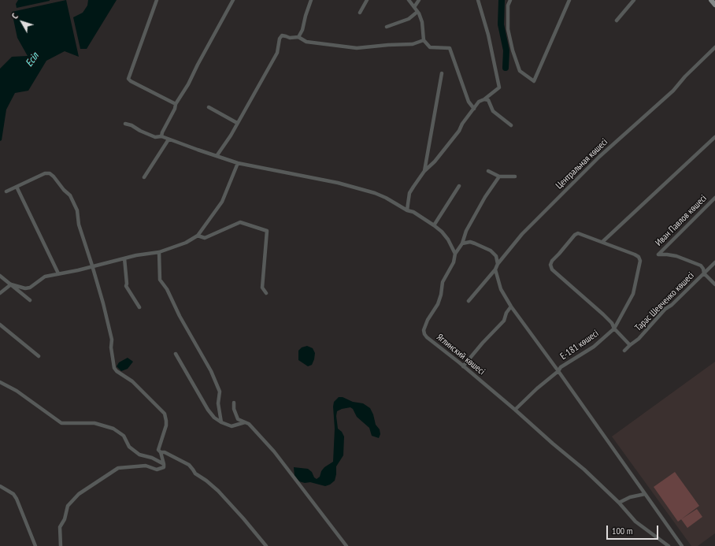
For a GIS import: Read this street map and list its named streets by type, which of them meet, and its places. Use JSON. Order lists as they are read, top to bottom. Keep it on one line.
{"streets":{"street":["Центральная көшесі","Иван Павлов көшесі","Тарас Шевченко көшесі","Е-181 көшесі","Яглинский көшесі"]},"crossings":[["Иван Павлов көшесі","Тарас Шевченко көшесі"],["Е-181 көшесі","Яглинский көшесі"]],"water":["Есіл"],"scale_bar":"100 m","north":"top left"}
